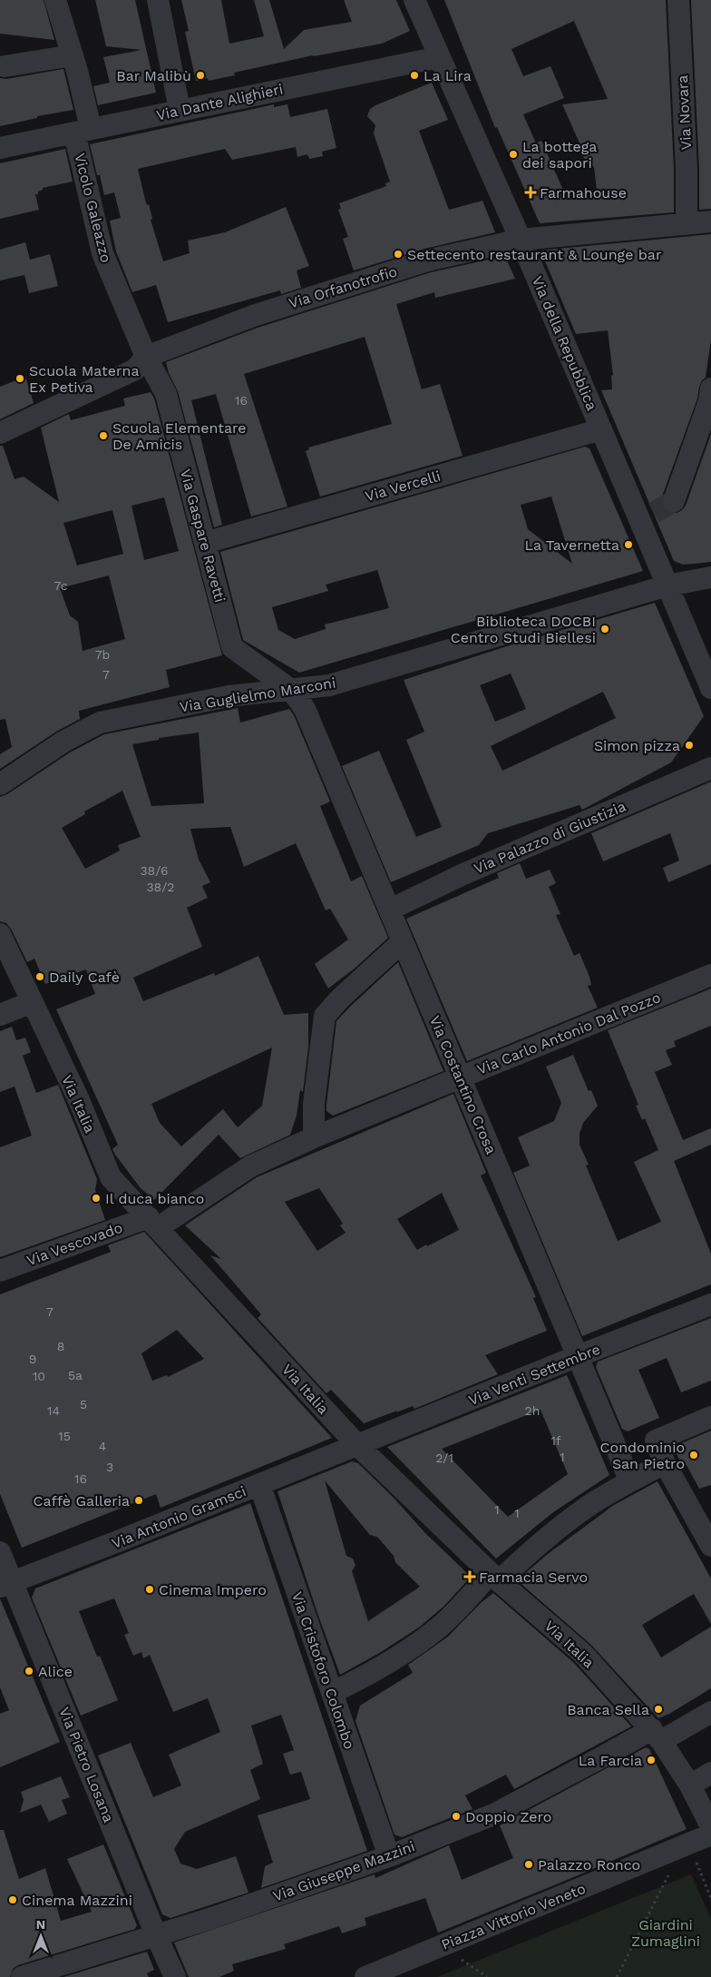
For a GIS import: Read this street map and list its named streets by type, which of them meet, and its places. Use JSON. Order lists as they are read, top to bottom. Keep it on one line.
{"streets":{"street":["Via Dante Alighieri","Via Novara","Vicolo Galeazzo","Via Orfanotrofio","Via della Repubblica","Via Vercelli","Via Gaspare Ravetti","Via Guglielmo Marconi","Via Palazzo di Giustizia","Via Carlo Antonio Dal Pozzo","Via Costantino Crosa","Via Italia","Via Vescovado","Via Venti Settembre","Via Antonio Gramsci","Via Cristoforo Colombo","Via Pietro Losana","Via Giuseppe Mazzini","Piazza Vittorio Veneto"]},"crossings":[["Via Dante Alighieri","Vicolo Galeazzo"],["Via Dante Alighieri","Via della Repubblica"],["Via Novara","Via Orfanotrofio"],["Vicolo Galeazzo","Via Orfanotrofio"],["Vicolo Galeazzo","Via Gaspare Ravetti"],["Via Orfanotrofio","Via della Repubblica"],["Via Orfanotrofio","Via Gaspare Ravetti"],["Via della Repubblica","Via Vercelli"],["Via della Repubblica","Via Guglielmo Marconi"],["Via Vercelli","Via Gaspare Ravetti"],["Via Gaspare Ravetti","Via Guglielmo Marconi"],["Via Gaspare Ravetti","Via Costantino Crosa"],["Via Guglielmo Marconi","Via Costantino Crosa"],["Via Palazzo di Giustizia","Via Costantino Crosa"],["Via Carlo Antonio Dal Pozzo","Via Costantino Crosa"],["Via Carlo Antonio Dal Pozzo","Via Vescovado"],["Via Costantino Crosa","Via Venti Settembre"],["Via Italia","Via Vescovado"],["Via Italia","Via Venti Settembre"],["Via Italia","Via Antonio Gramsci"],["Via Italia","Via Giuseppe Mazzini"],["Via Venti Settembre","Via Antonio Gramsci"],["Via Antonio Gramsci","Via Cristoforo Colombo"],["Via Antonio Gramsci","Via Pietro Losana"],["Via Cristoforo Colombo","Via Giuseppe Mazzini"],["Via Pietro Losana","Via Giuseppe Mazzini"]],"parks":["Giardini Zumaglini"],"places":{"other":["Bar Malibù","La Lira","La bottega dei sapori","Settecento restaurant & Lounge bar","Scuola Materna Ex Petiva","Scuola Elementare De Amicis","La Tavernetta","Biblioteca DOCBI Centro Studi Biellesi","Simon pizza","Daily Cafè","Il duca bianco","Condominio San Pietro","Caffè Galleria","Cinema Impero","Alice","Banca Sella","La Farcia","Doppio Zero","Palazzo Ronco","Cinema Mazzini"],"health":["Farmahouse","Farmacia Servo"]},"house_numbers":["16","7c","7b","7","38/6","38/2","7","8","9","5a","10","5","14","2h","15","1f","4","1","2/1","3","16","1","1"],"north":"top"}
